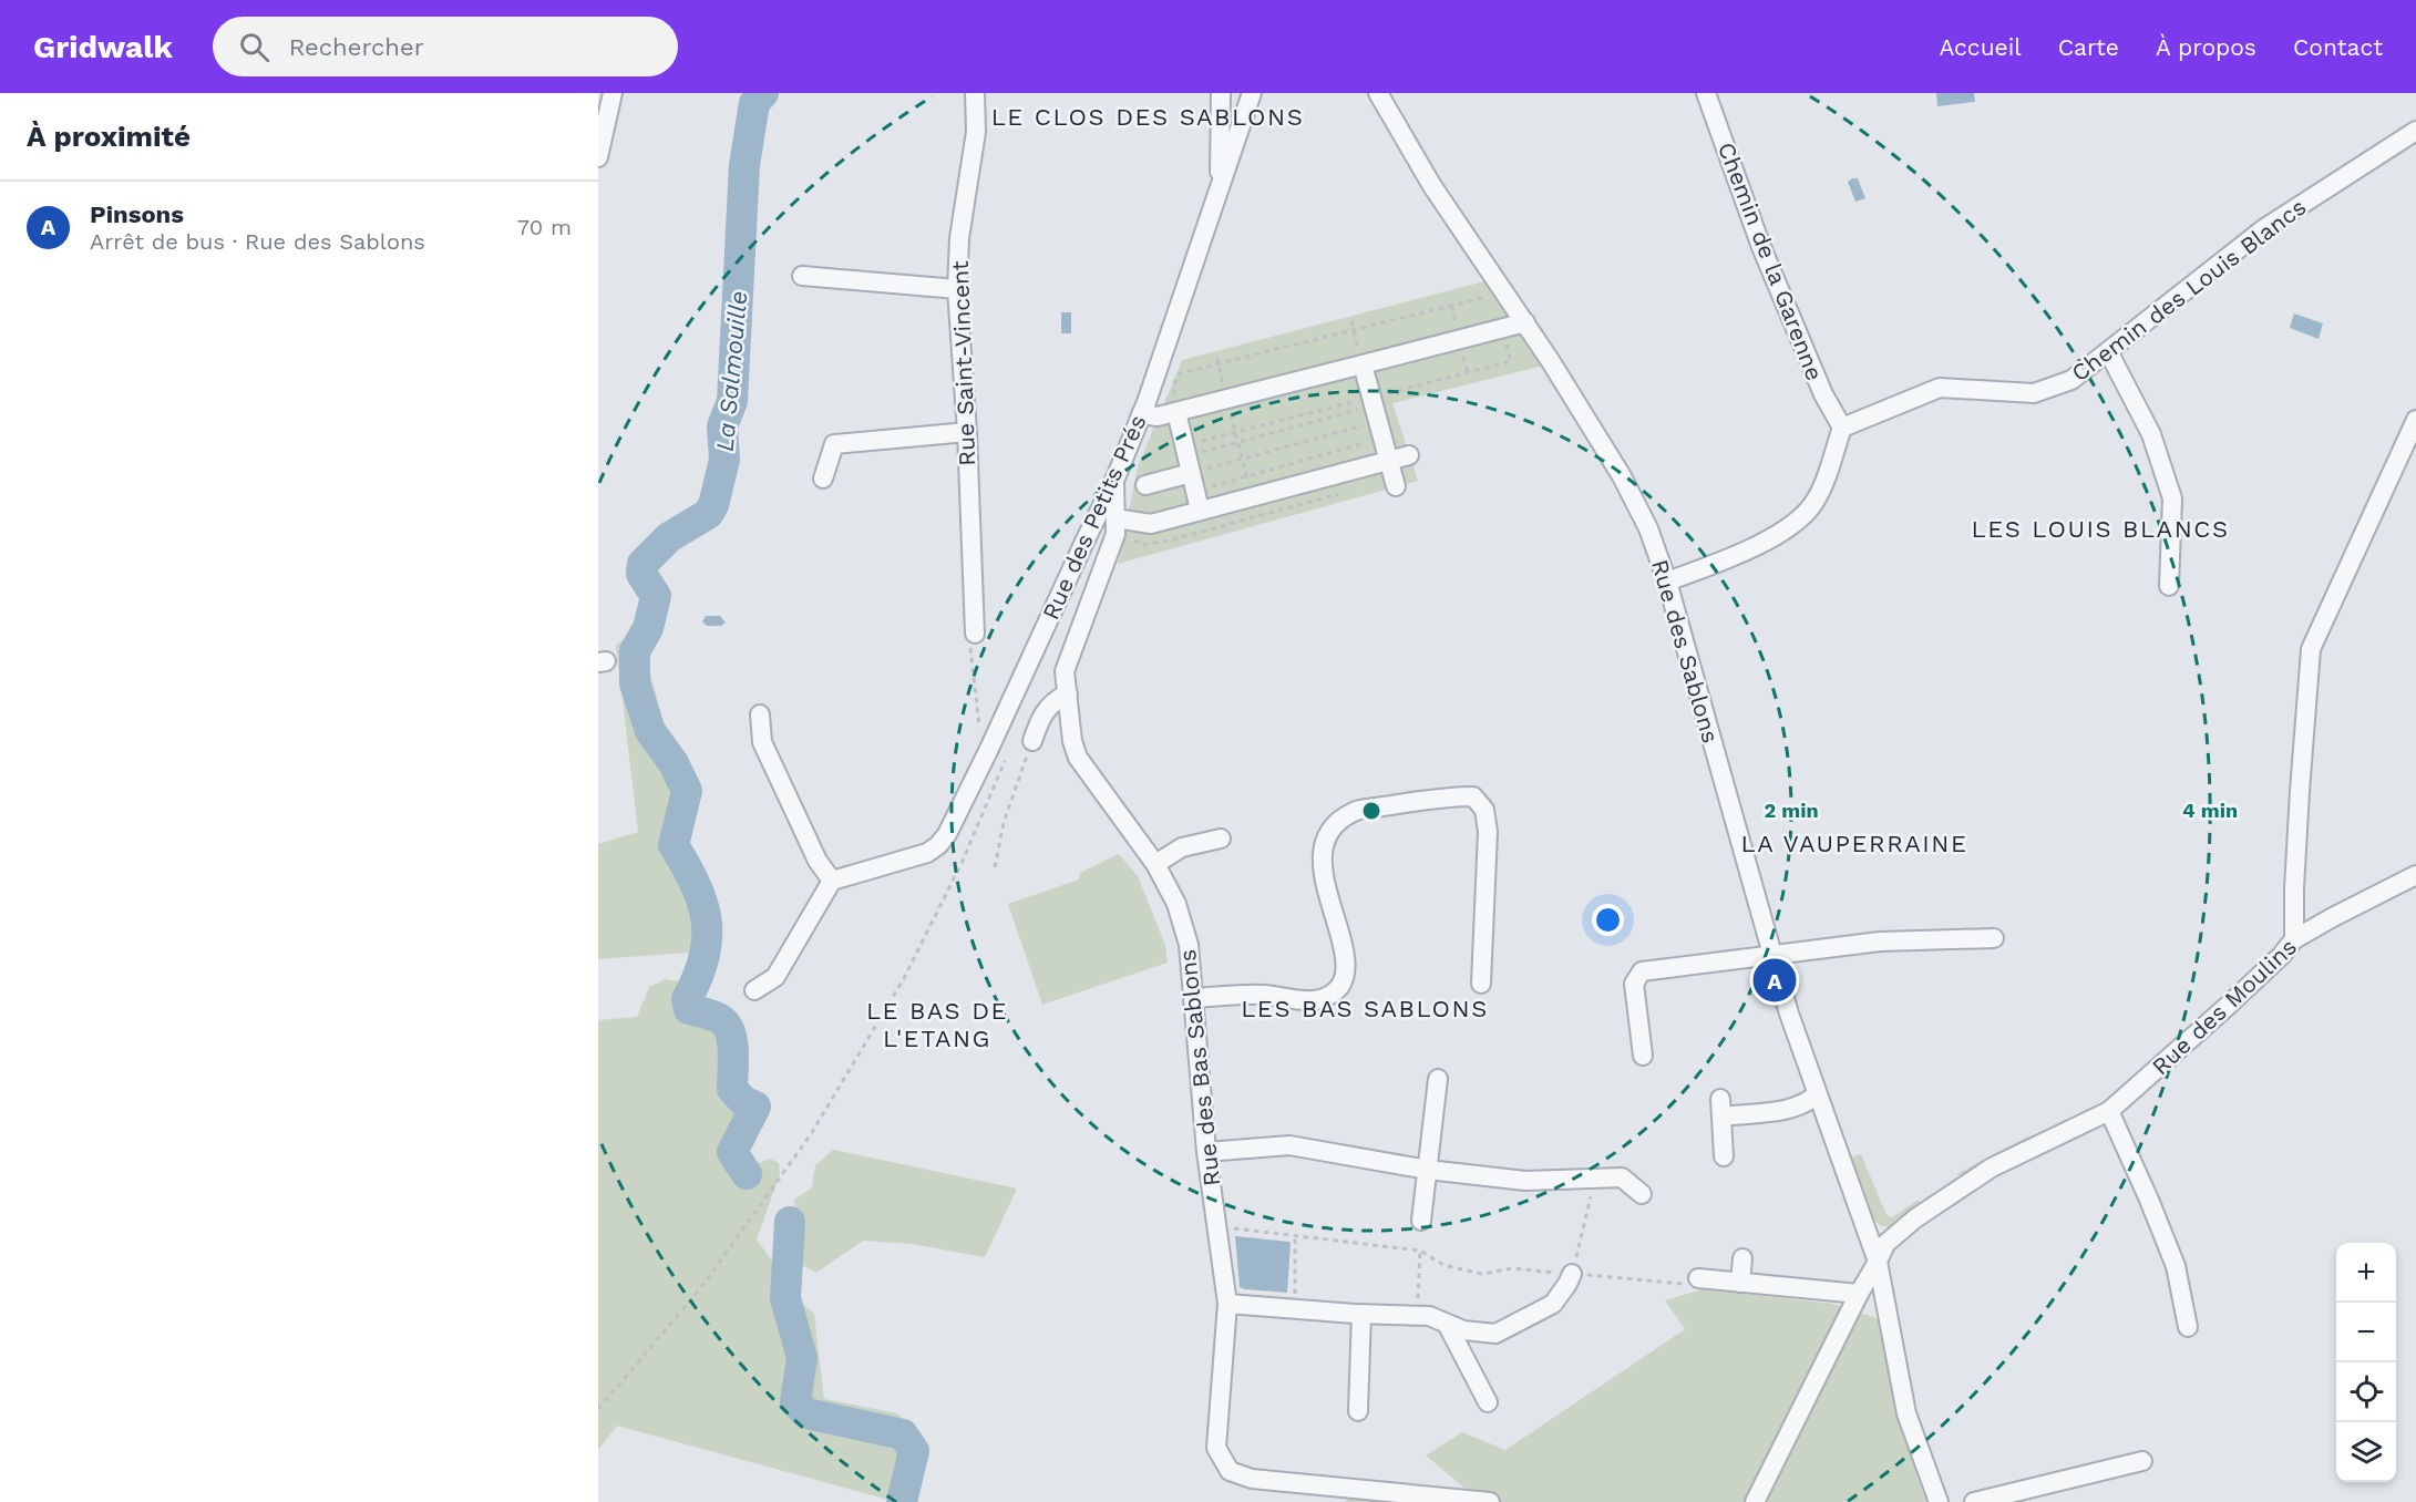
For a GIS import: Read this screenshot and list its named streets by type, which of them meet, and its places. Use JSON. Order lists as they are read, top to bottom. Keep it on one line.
{"streets":{"street":["Chemin de la Garenne","Chemin des Louis Blancs","Rue Saint-Vincent","Rue des Petits Prés","Rue des Sablons","Rue des Moulins","Rue des Bas Sablons"]},"crossings":[["Chemin de la Garenne","Chemin des Louis Blancs"],["Rue des Petits Prés","Rue des Bas Sablons"],["Rue des Sablons","Rue des Moulins"]],"districts":["LE CLOS DES SABLONS","LES LOUIS BLANCS","LA VAUPERRAINE","LES BAS SABLONS","LE BAS DE L'ETANG"],"water":["La Salmouille"],"page":{"header":"Gridwalk","search":"Rechercher","nav":["Accueil","Carte","À propos","Contact"],"heading":"À proximité","list":[{"mark":"A","name":"Pinsons","note":"Arrêt de bus · Rue des Sablons","value":"70 m"}],"pins":"A","map_buttons":["+","−"]},"rings":["2 min","4 min"]}
